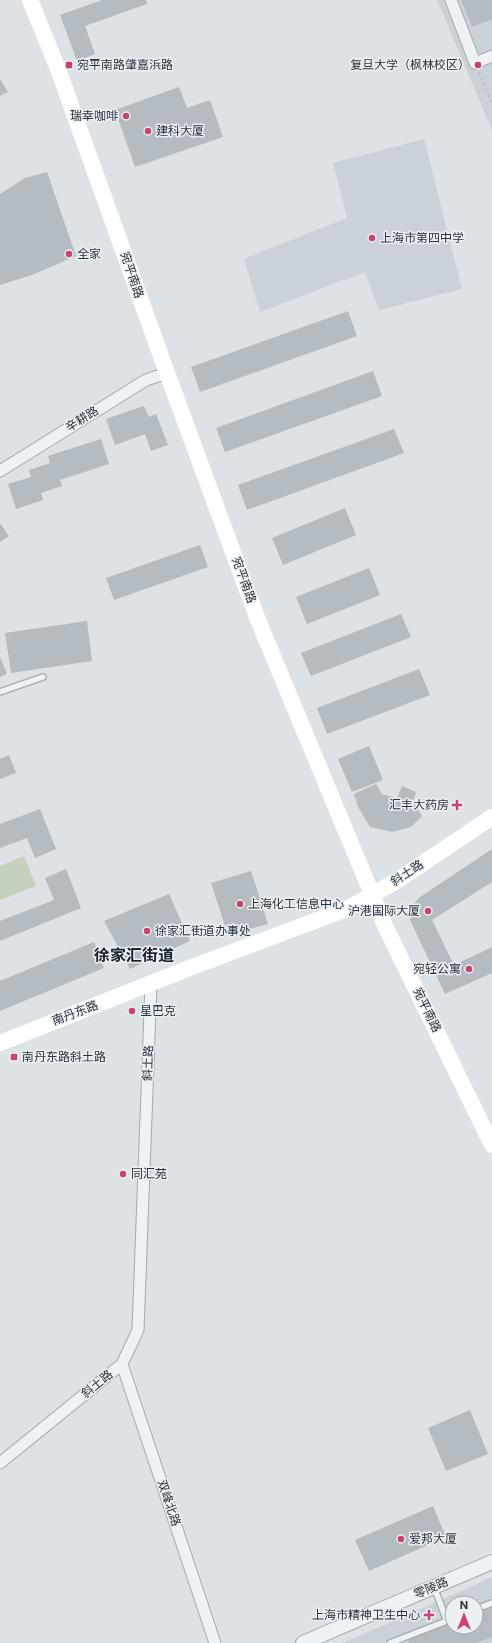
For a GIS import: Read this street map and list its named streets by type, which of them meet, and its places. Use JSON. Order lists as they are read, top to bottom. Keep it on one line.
{"streets":{"main road":["宛平南路","斜土路","南丹东路"],"street":["辛耕路","双峰北路","零陵路"]},"crossings":[["宛平南路","辛耕路"],["宛平南路","斜土路"],["斜土路","南丹东路"],["斜土路","双峰北路"]],"districts":["徐家汇街道"],"places":{"transit":["宛平南路肇嘉浜路","南丹东路斜土路"],"other":["复旦大学（枫林校区）","瑞幸咖啡","建科大厦","上海市第四中学","全家","上海化工信息中心","沪港国际大厦","徐家汇街道办事处","宛轻公寓","星巴克","同汇苑","爱邦大厦"],"health":["汇丰大药房","上海市精神卫生中心"]},"north":"top"}
